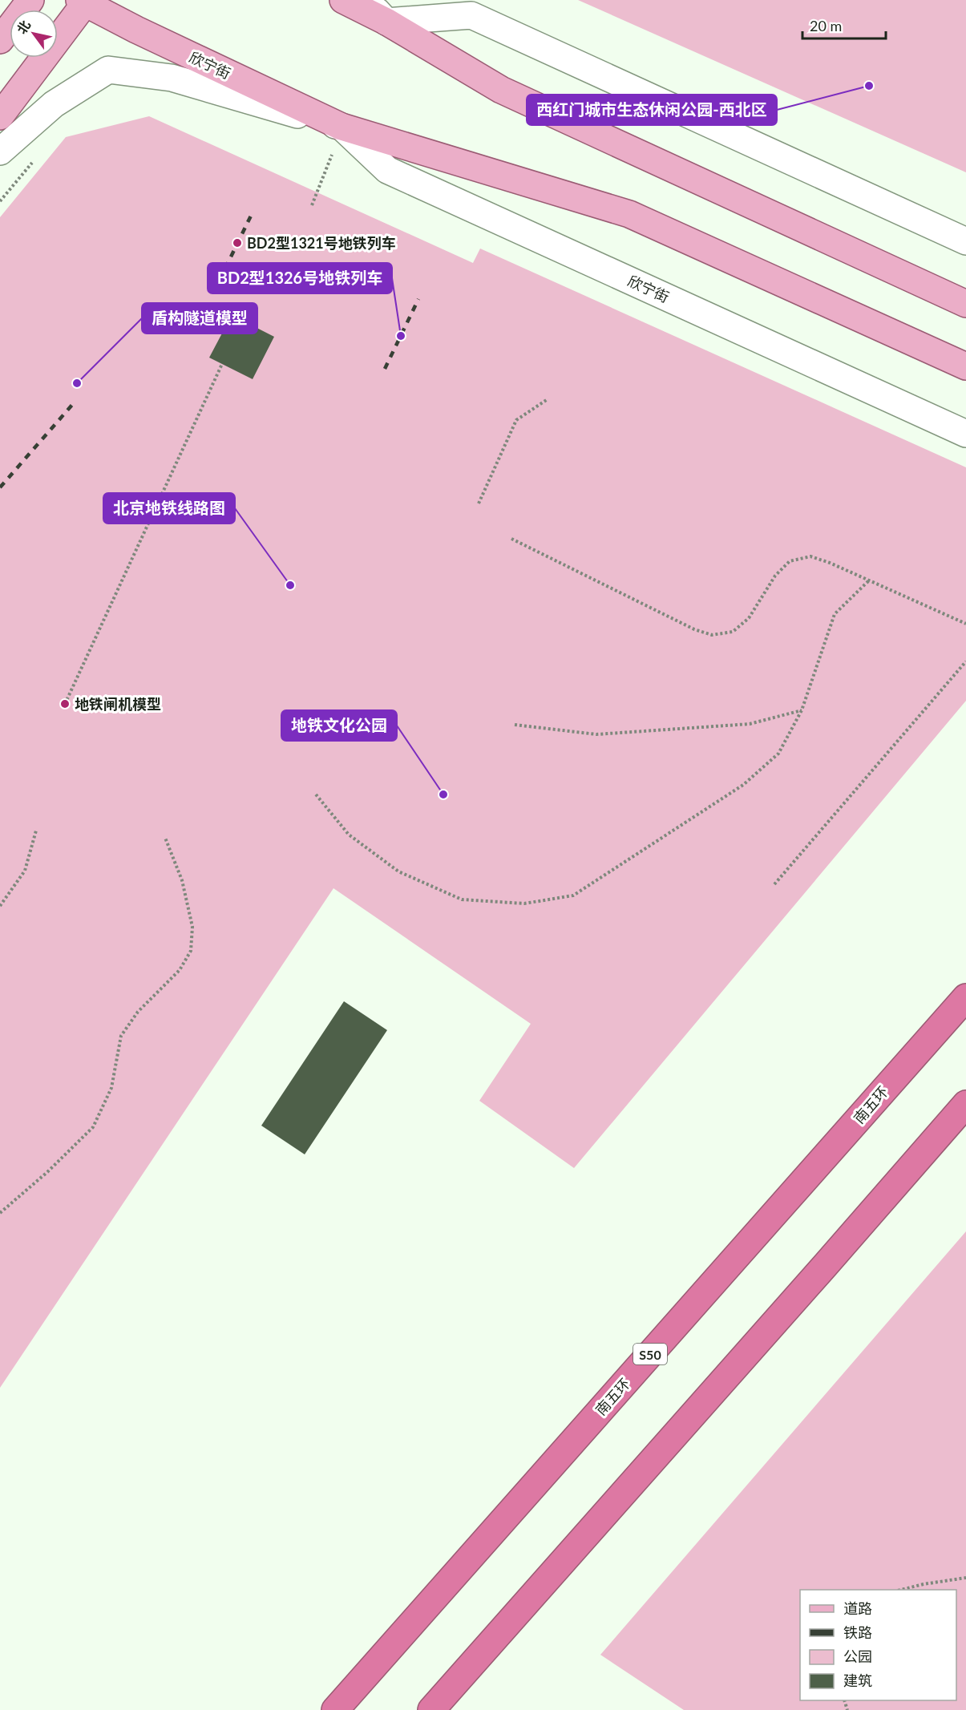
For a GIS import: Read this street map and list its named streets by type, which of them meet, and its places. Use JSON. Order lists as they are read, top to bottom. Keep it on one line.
{"streets":{"highway":["南五环","S50"],"main road":["欣宁街"]},"places":["西红门城市生态休闲公园-西北区","BD2型1321号地铁列车","BD2型1326号地铁列车","盾构隧道模型","北京地铁线路图","地铁闸机模型","地铁文化公园"],"legend":["道路","铁路","公园","建筑"],"scale_bar":"20 m","north":"top left"}
